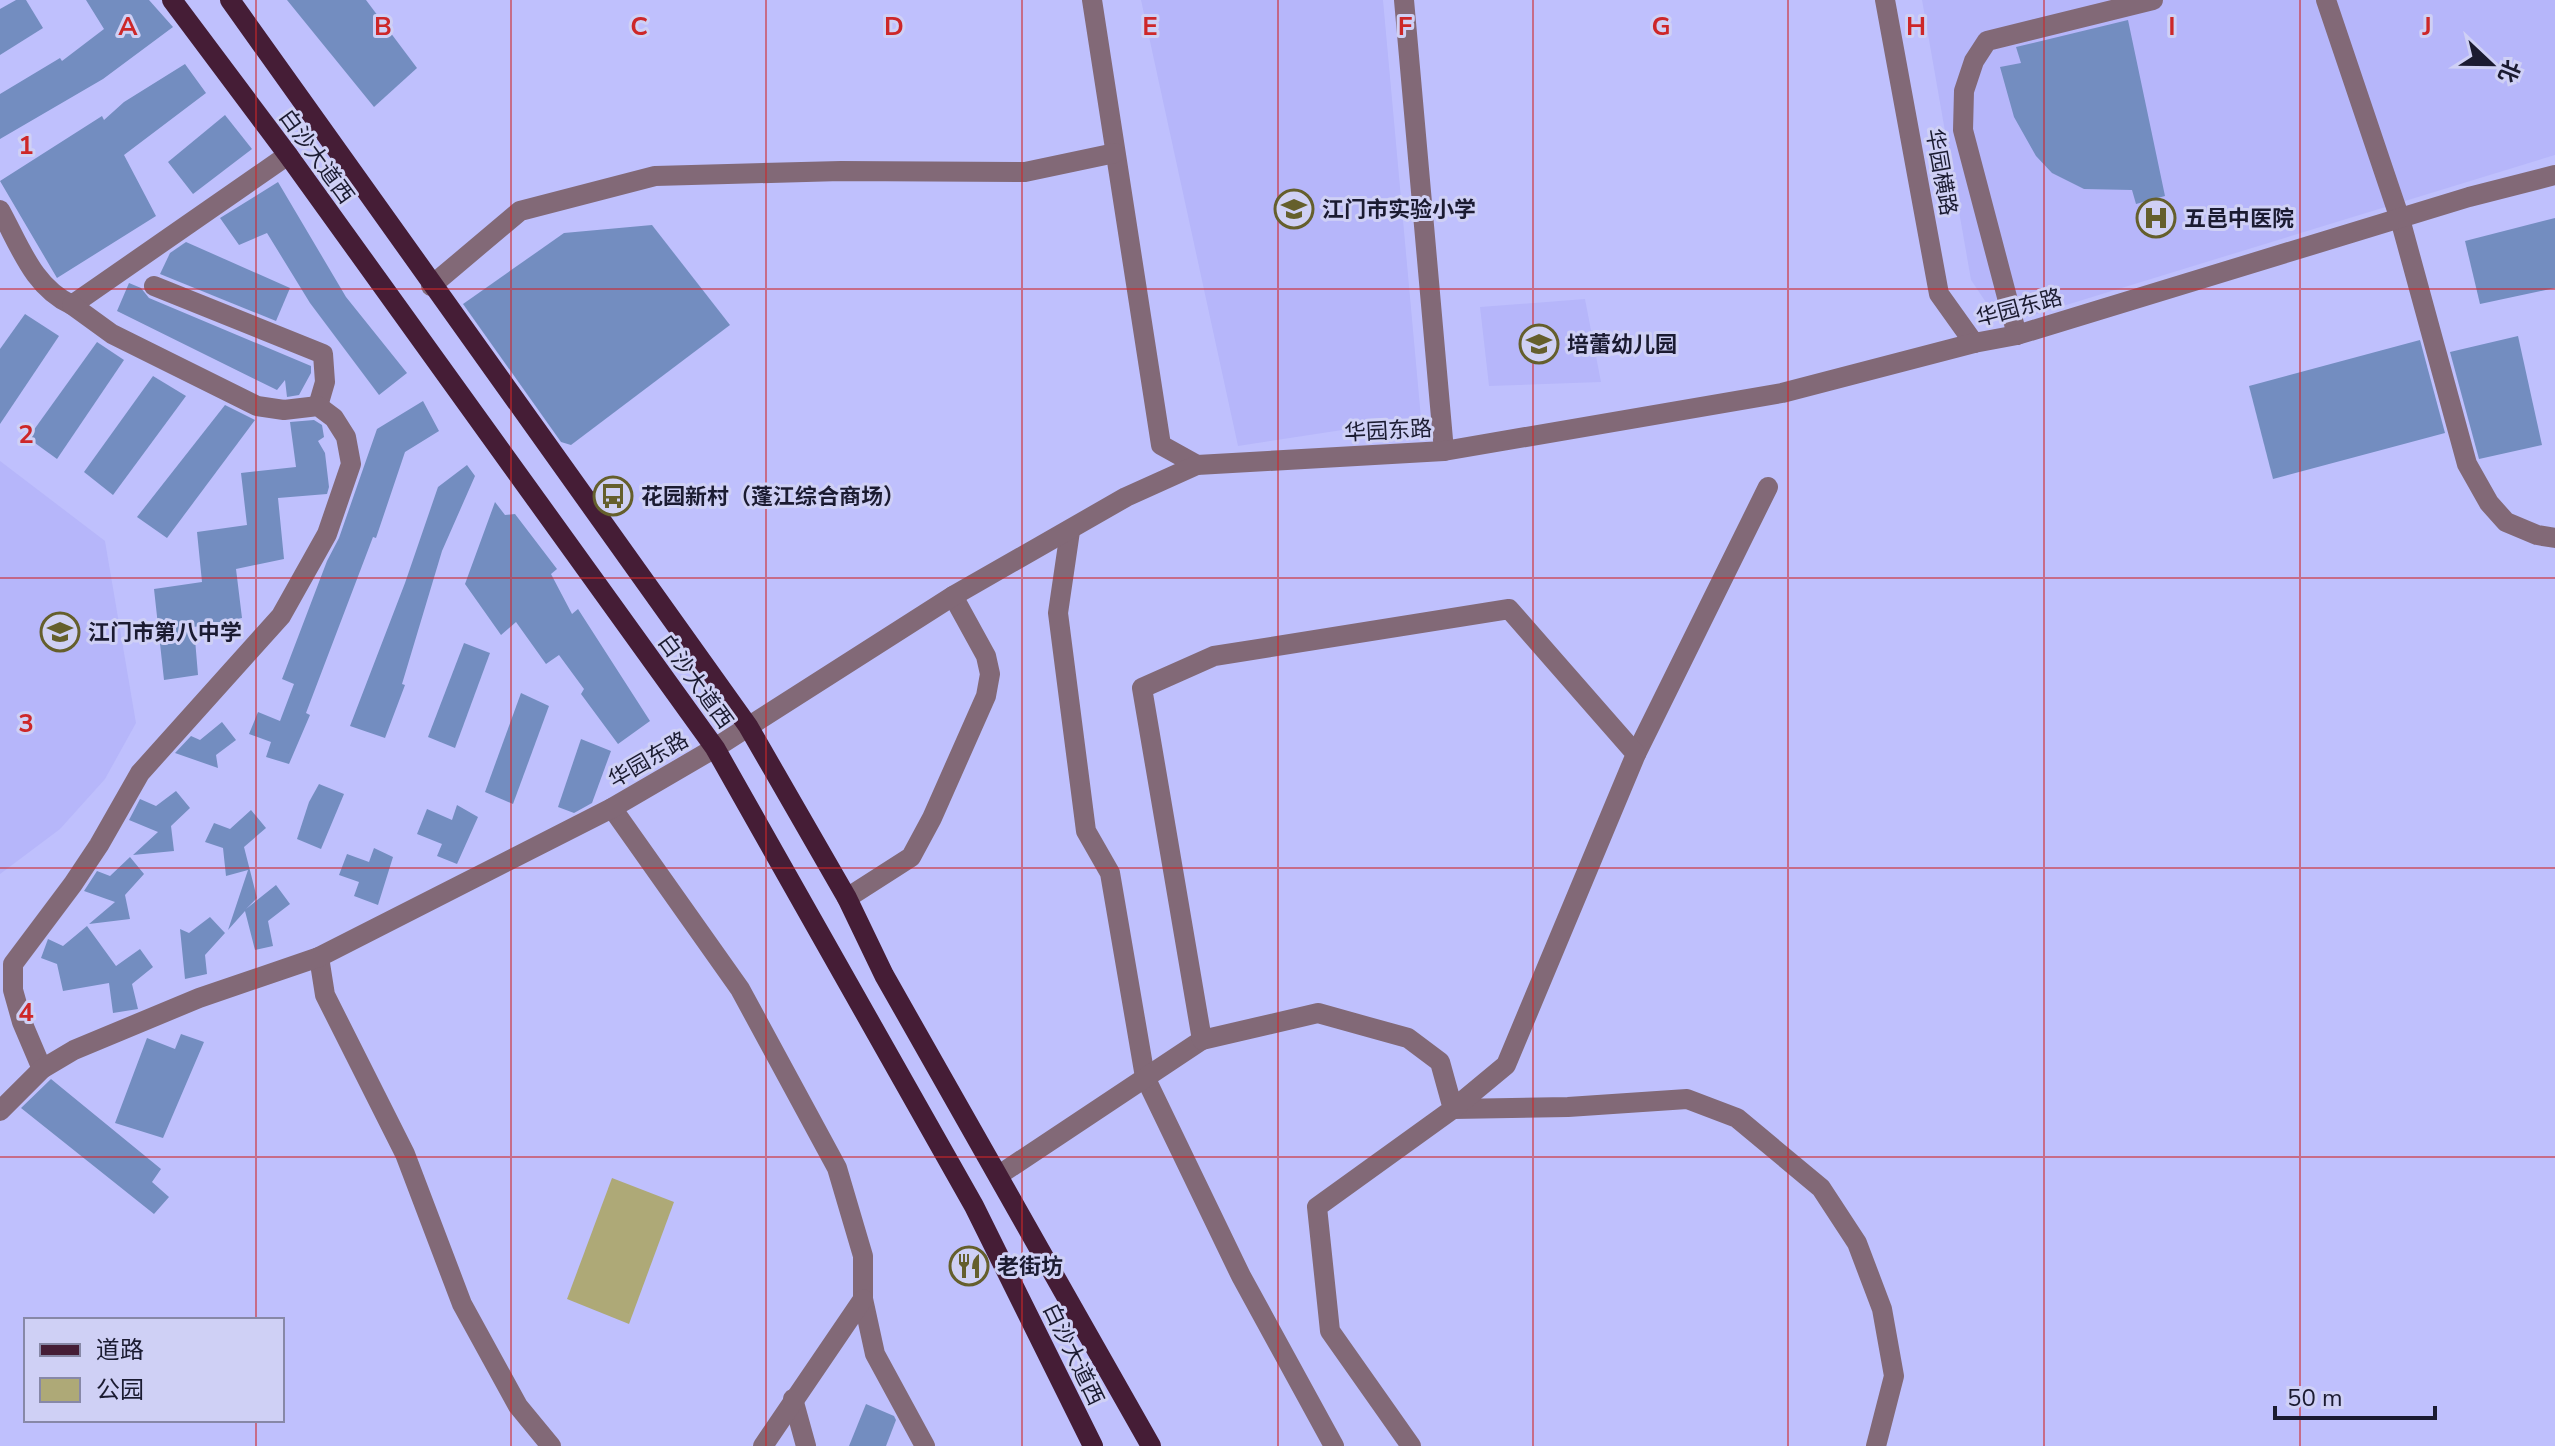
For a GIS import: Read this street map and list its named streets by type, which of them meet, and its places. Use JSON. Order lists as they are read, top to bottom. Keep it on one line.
{"streets":{"main road":["白沙大道西"],"street":["华园横路","华园东路"]},"crossings":[["白沙大道西","华园东路"],["华园横路","华园东路"]],"places":{"school or university":["江门市实验小学","培蕾幼儿园","江门市第八中学"],"hospital":["五邑中医院"],"bus stop":["花园新村（蓬江综合商场）"],"restaurant":["老街坊"]},"legend":["道路","公园"],"scale_bar":"50 m","north":"right","grid":{"columns":["A","B","C","D","E","F","G","H","I","J"],"rows":["1","2","3","4"]}}
